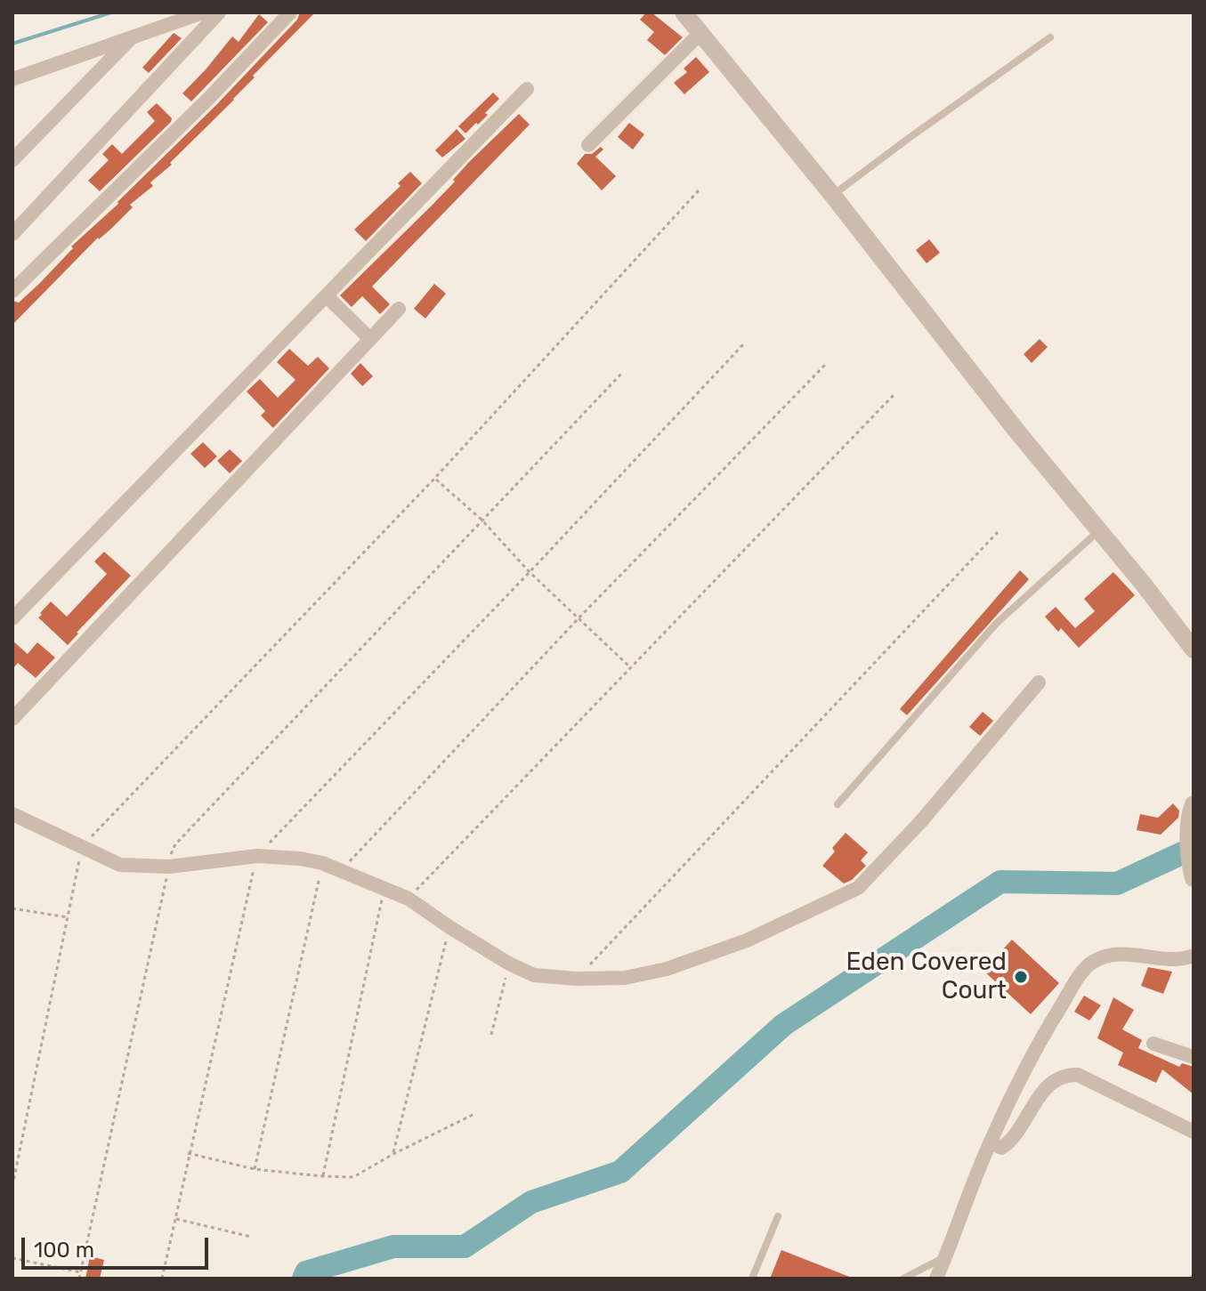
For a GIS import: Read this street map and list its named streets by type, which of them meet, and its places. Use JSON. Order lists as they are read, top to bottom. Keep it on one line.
{"places":["Eden Covered Court"],"scale_bar":"100 m"}
